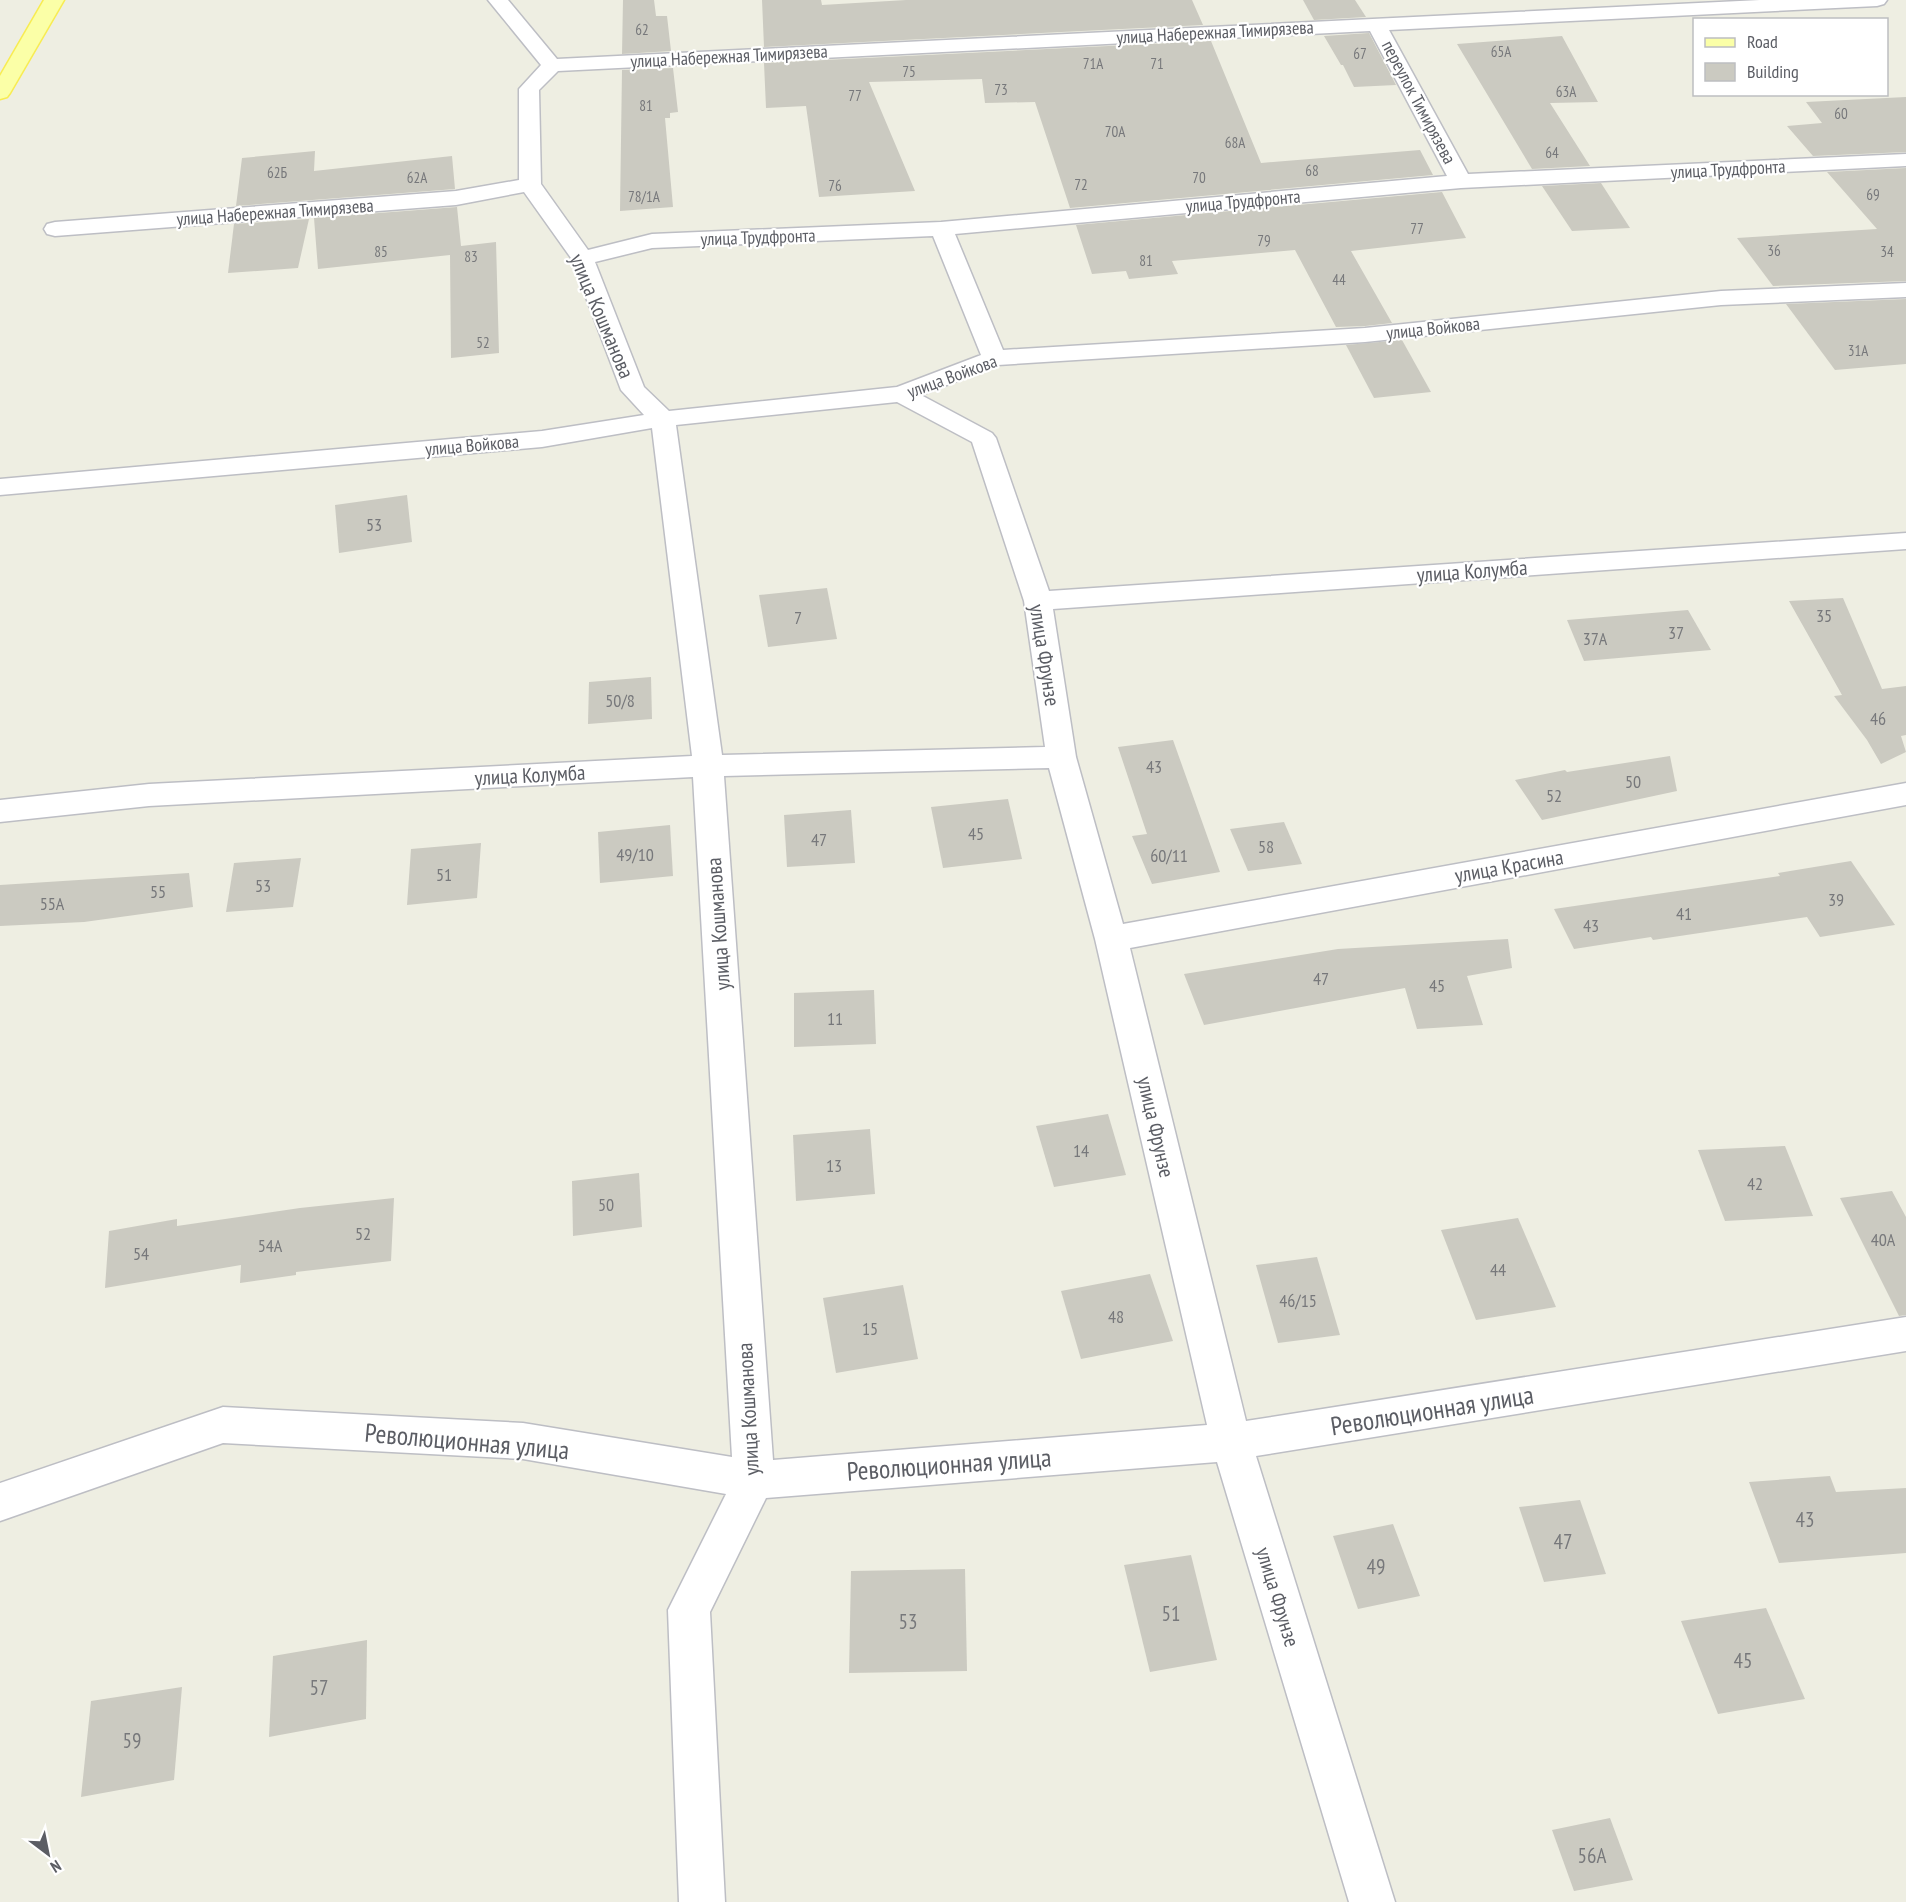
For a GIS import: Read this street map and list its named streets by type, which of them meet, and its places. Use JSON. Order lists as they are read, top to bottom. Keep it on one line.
{"streets":{"street":["улица Набережная Тимирязева","переулок Тимирязева","улица Трудфронта","улица Кошманова","улица Войкова","улица Колумба","улица Фрунзе","улица Красина","Революционная улица"]},"crossings":[["улица Набережная Тимирязева","переулок Тимирязева"],["улица Набережная Тимирязева","улица Кошманова"],["переулок Тимирязева","улица Трудфронта"],["улица Трудфронта","улица Кошманова"],["улица Кошманова","улица Войкова"],["улица Кошманова","улица Колумба"],["улица Кошманова","Революционная улица"],["улица Войкова","улица Фрунзе"],["улица Колумба","улица Фрунзе"],["улица Фрунзе","улица Красина"],["улица Фрунзе","Революционная улица"]],"house_numbers":["62","65А","67","71А","71","75","73","63А","77","81","60","70А","68А","64","68","62Б","62А","70","72","76","69","78/1А","77","79","36","85","34","83","81","44","52","31А","53","35","7","37","37А","50/8","46","43","50","52","45","47","58","49/10","60/11","51","53","55","39","55А","41","43","47","45","11","14","13","42","50","52","40А","54А","54","44","46/15","48","15","43","47","49","51","53","45","57","59","56А"],"legend":["Road","Building"],"north":"bottom right"}
